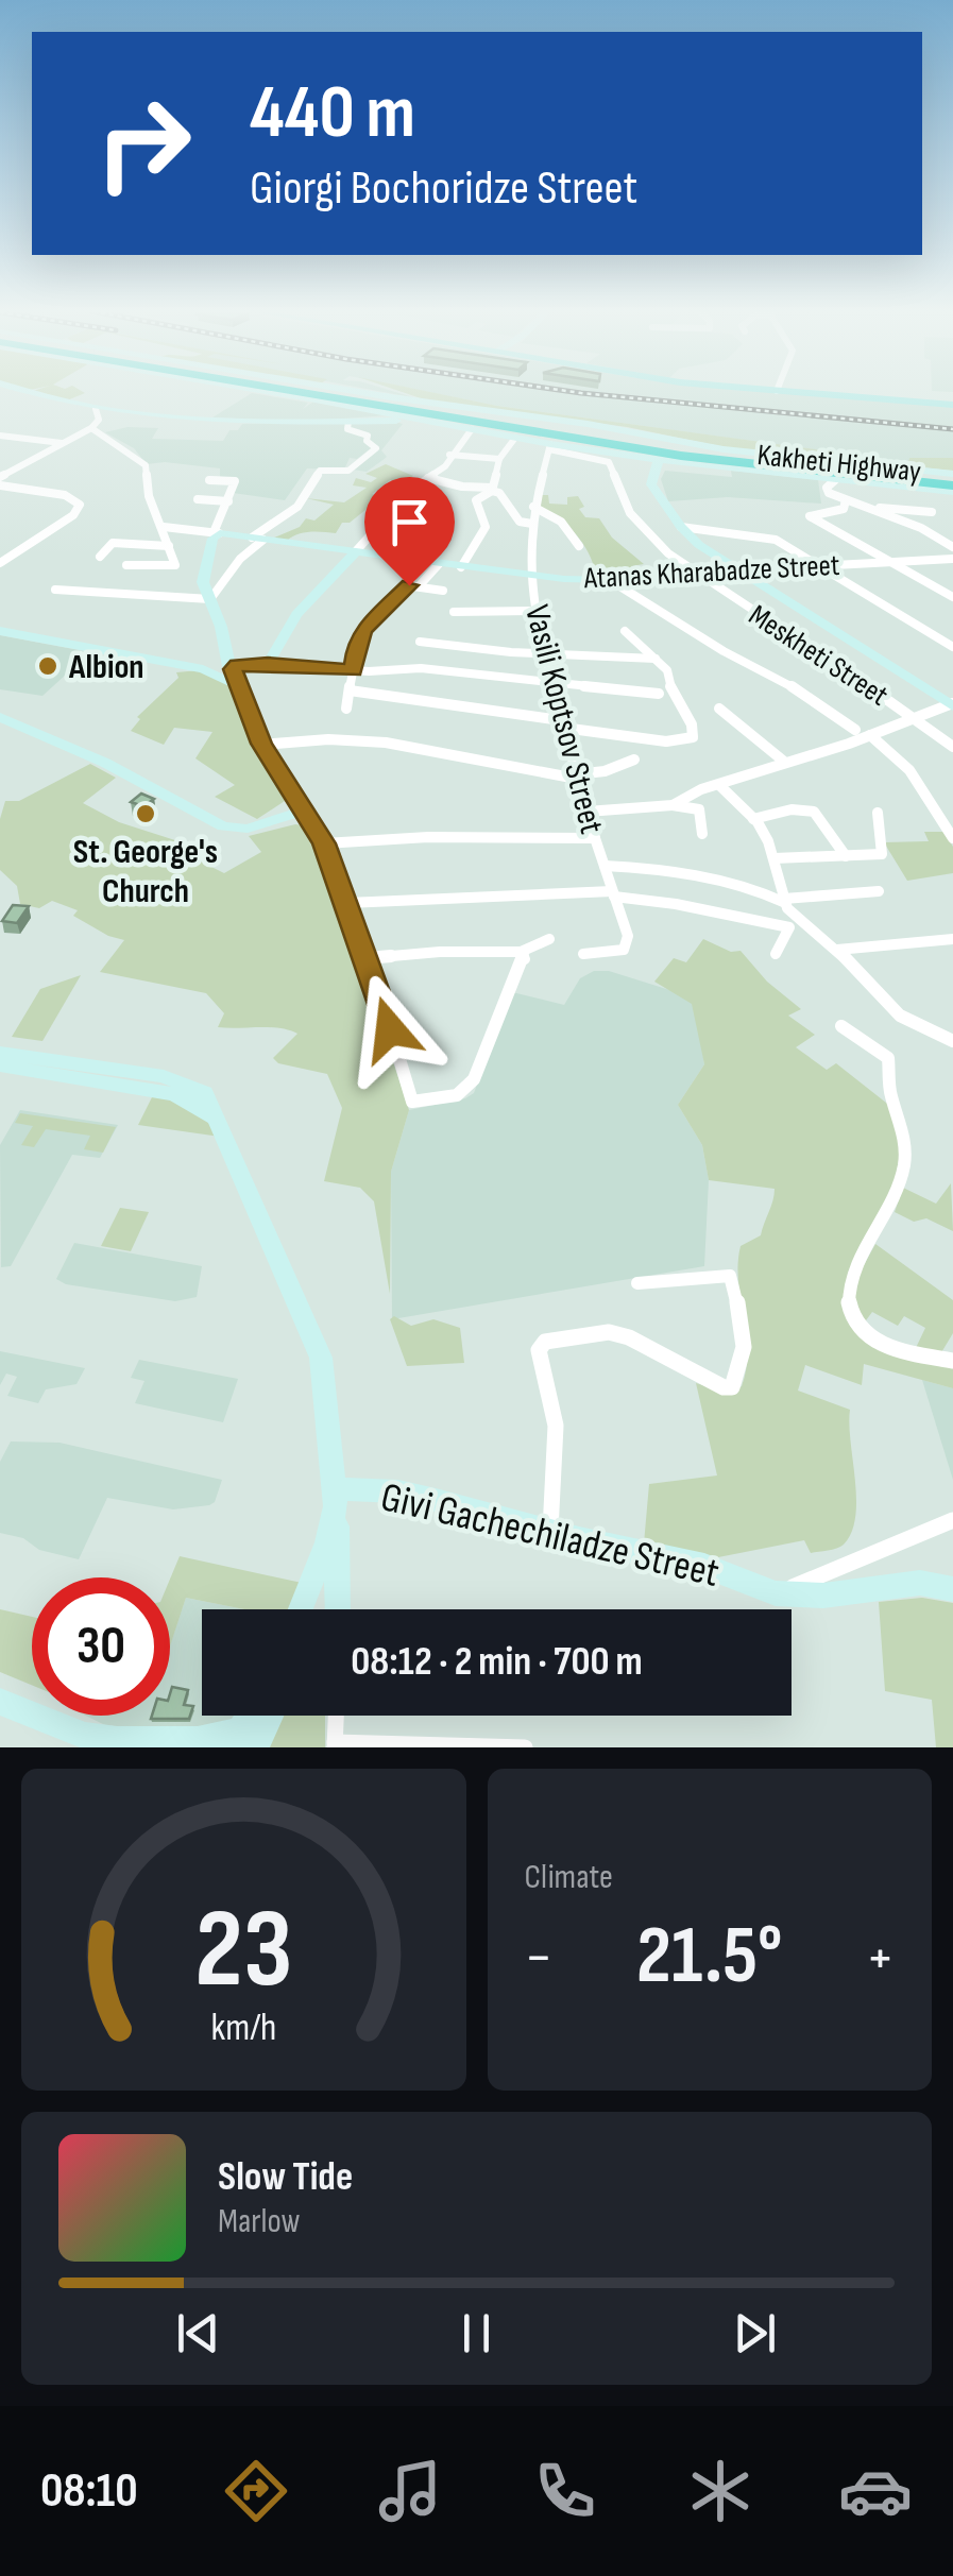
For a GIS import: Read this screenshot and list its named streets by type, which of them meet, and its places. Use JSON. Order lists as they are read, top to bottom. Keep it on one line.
{"streets":{"highway":["Kakheti Highway"],"street":["Atanas Kharabadze Street","Meskheti Street","Vasili Koptsov Street","Givi Gachechiladze Street"]},"crossings":[["Kakheti Highway","Meskheti Street"],["Kakheti Highway","Vasili Koptsov Street"],["Atanas Kharabadze Street","Meskheti Street"],["Atanas Kharabadze Street","Vasili Koptsov Street"],["Meskheti Street","Vasili Koptsov Street"]],"places":["Albion","St. George's Church"],"page":{"turn":["440 m","Giorgi Bochoridze Street"],"limit":"30","trip":"08:12 · 2 min · 700 m","tile":"Climate","heat":["−","21.5°","+"],"song":["Slow Tide","Marlow"],"tabs":"08:10","gauge":["23","km/h"]}}
